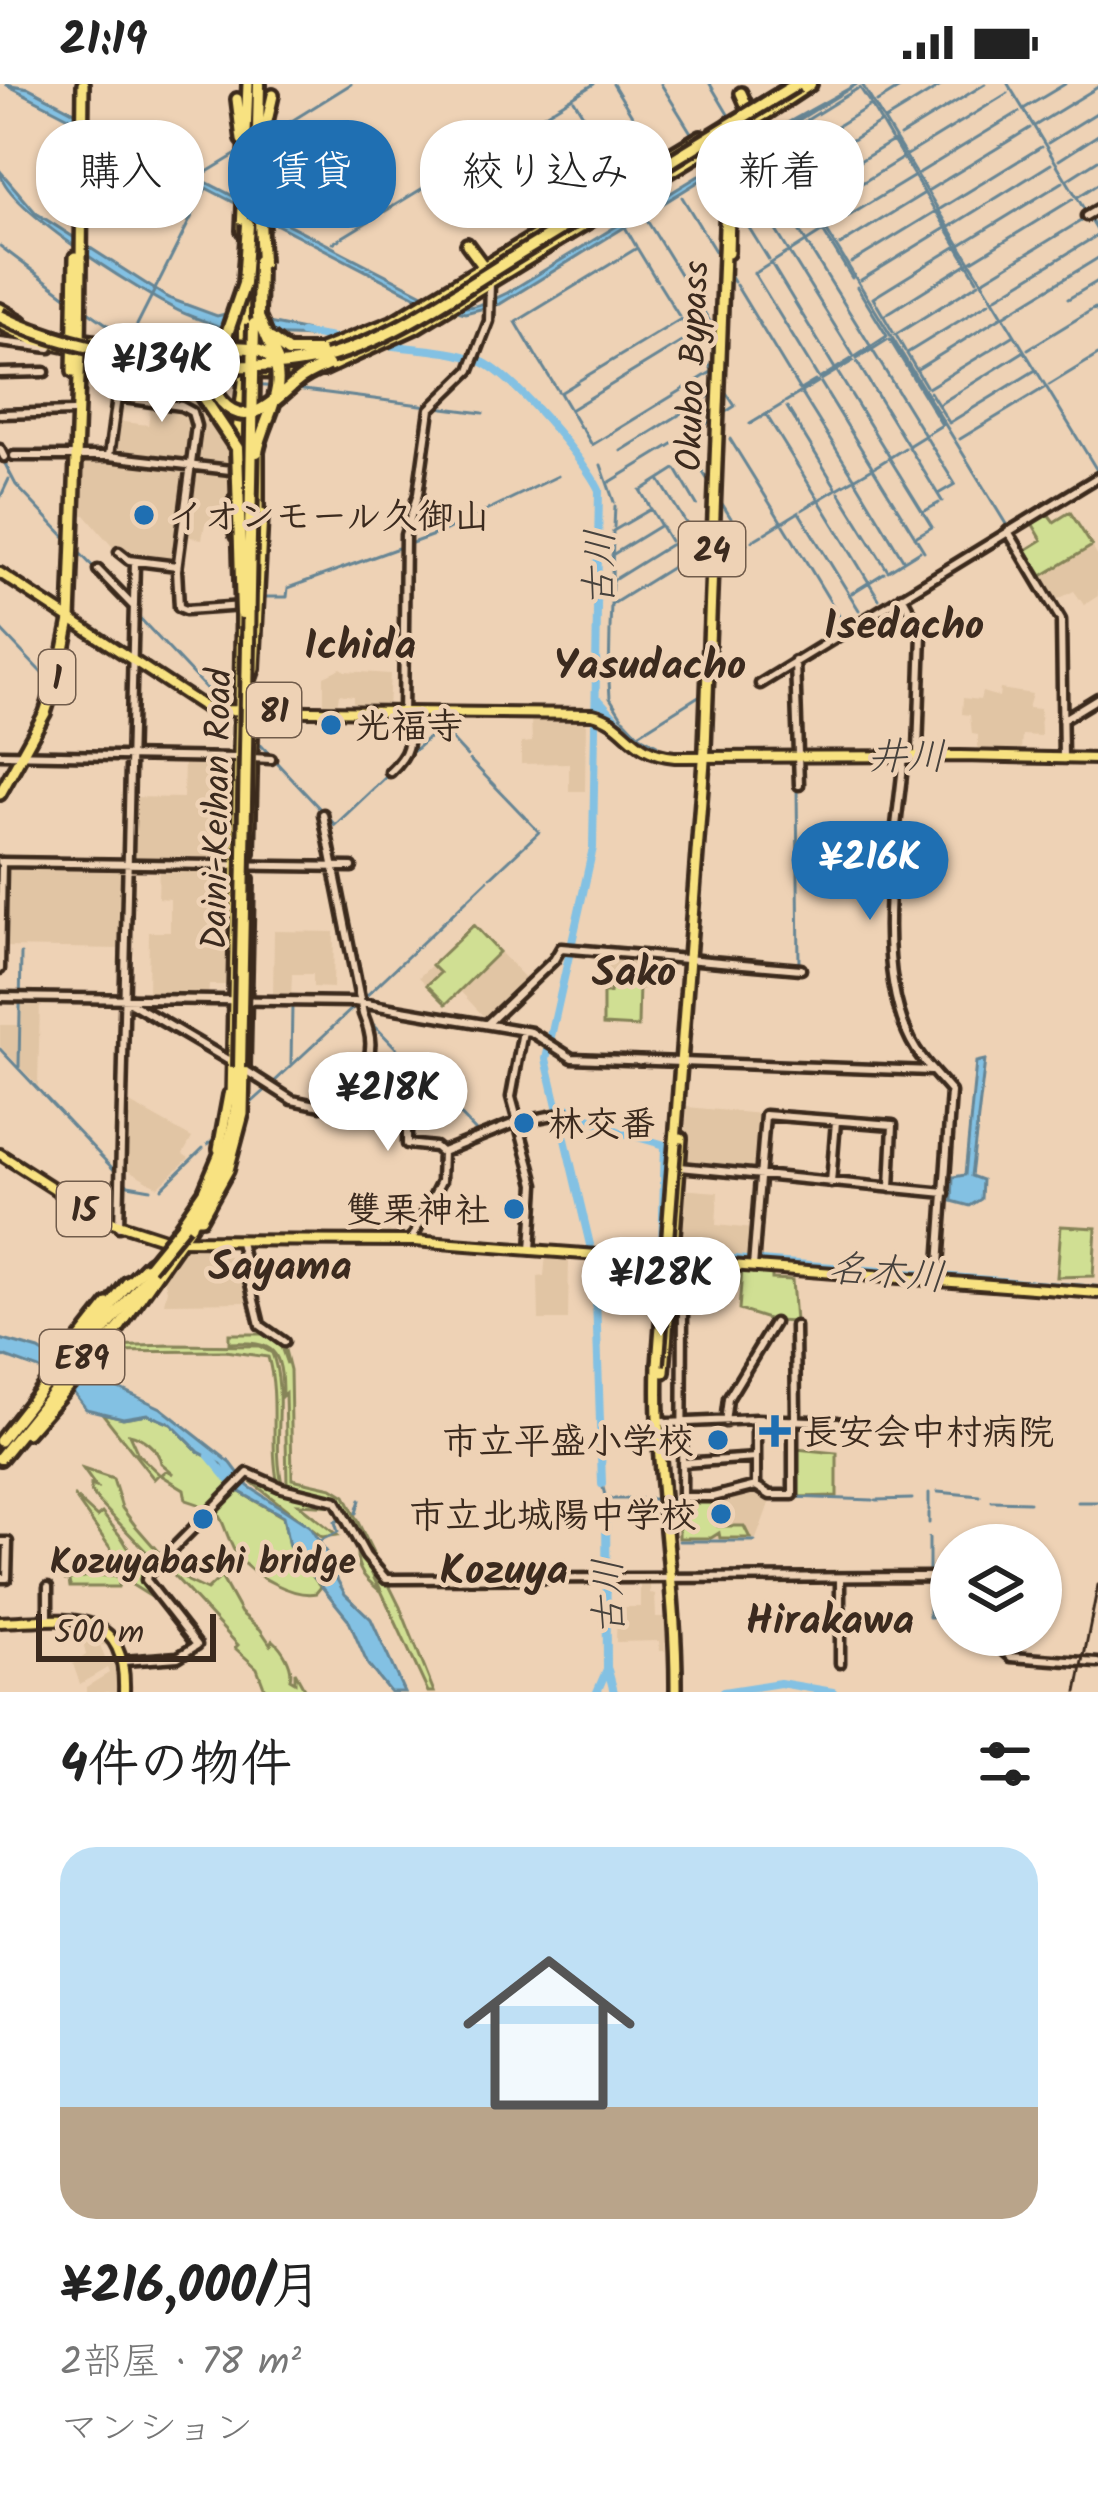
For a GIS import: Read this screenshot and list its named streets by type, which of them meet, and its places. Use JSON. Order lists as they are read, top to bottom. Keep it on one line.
{"streets":{"highway":["Okubo Bypass","24","1","Daini-Keihan Road","E89"],"main road":["81","15"]},"crossings":[["Okubo Bypass","81"],["1","81"]],"districts":["Isedacho","Ichida","Yasudacho","Sako","Sayama","Kozuya","Hirakawa"],"water":["古川","井川","名木川"],"places":{"other":["イオンモール久御山","光福寺","林交番","雙栗神社","市立平盛小学校","市立北城陽中学校","Kozuyabashi bridge"],"health":["長安会中村病院"]},"scale_bar":"500 m","page":{"status":"21:19","chip":["購入","賃貸","絞り込み","新着"],"price":["¥134K","¥216K","¥218K","¥128K"],"scale":"500 m","heading":"4件の物件","list":[{"name":"¥216,000/月","note":"2部屋 · 78 m² · マンション"}]}}
